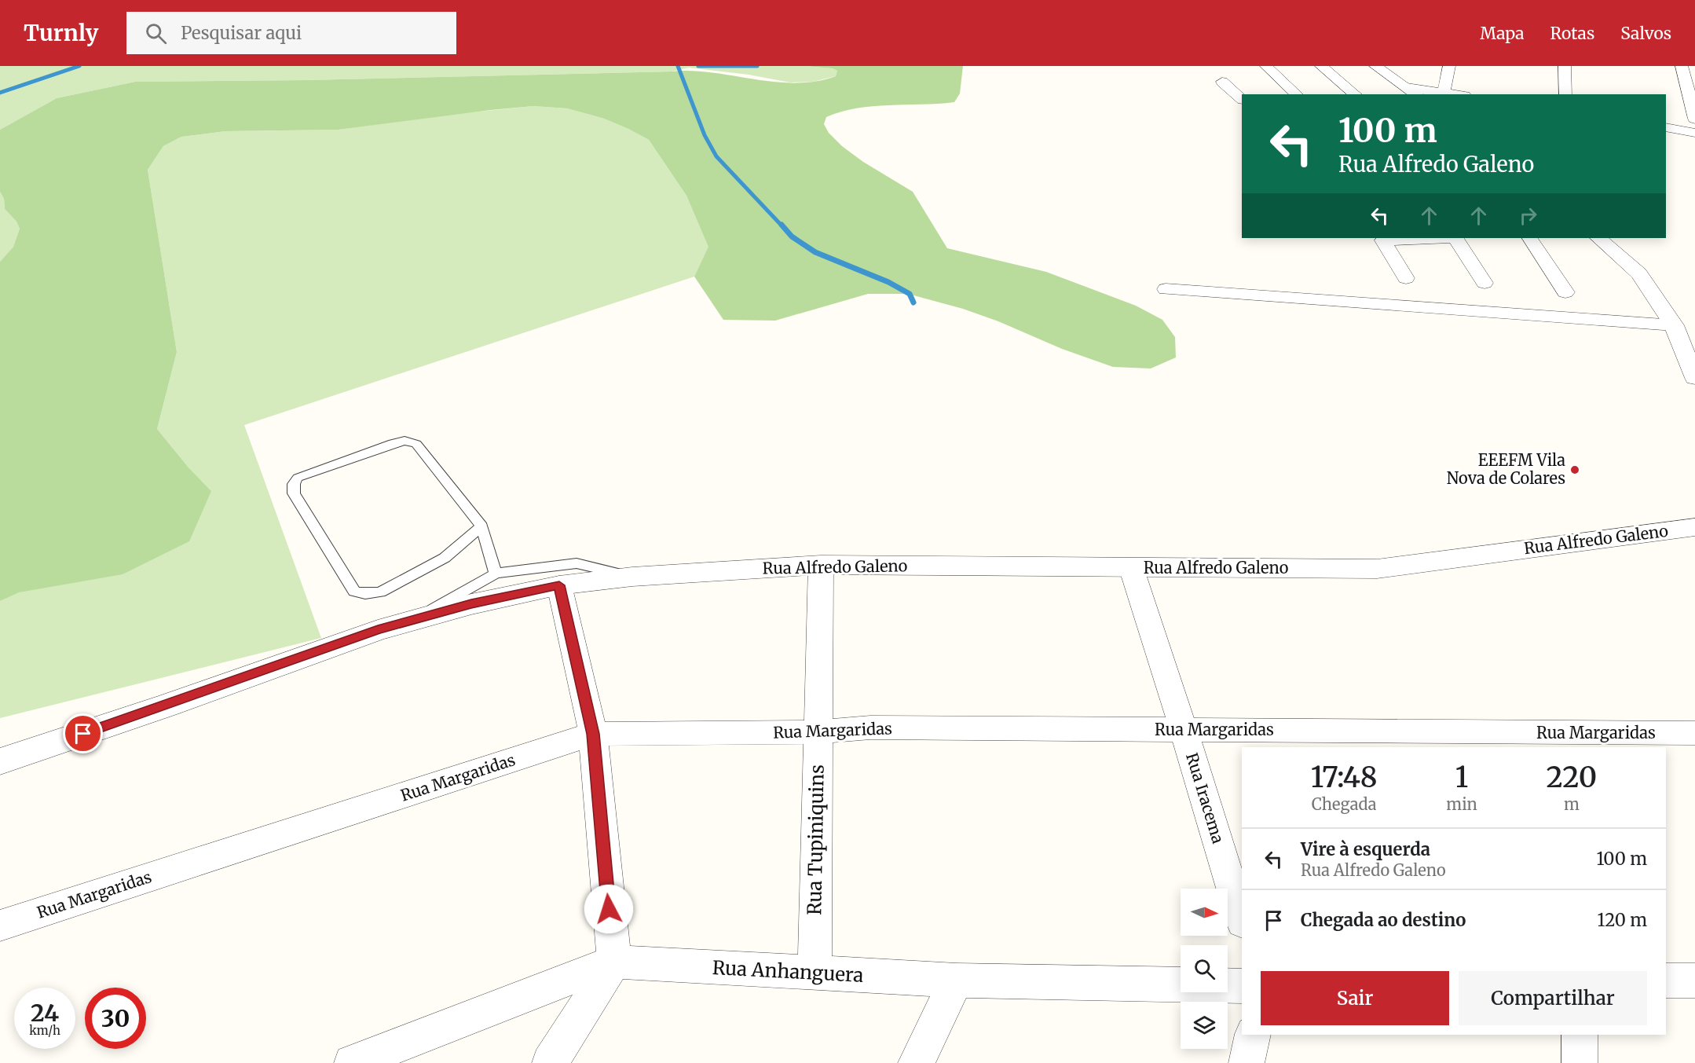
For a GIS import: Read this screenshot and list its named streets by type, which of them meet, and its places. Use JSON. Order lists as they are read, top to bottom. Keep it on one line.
{"streets":{"street":["Rua Alfredo Galeno","Rua Margaridas","Rua Iracema","Rua Tupiniquins","Rua Anhanguera"]},"crossings":[["Rua Alfredo Galeno","Rua Iracema"],["Rua Alfredo Galeno","Rua Tupiniquins"],["Rua Margaridas","Rua Iracema"],["Rua Margaridas","Rua Tupiniquins"],["Rua Tupiniquins","Rua Anhanguera"]],"places":["EEEFM Vila Nova de Colares"],"north":"right","page":{"header":"Turnly","search":"Pesquisar aqui","nav":["Mapa","Rotas","Salvos"],"turn":["100 m","Rua Alfredo Galeno"],"eta":["17:48","Chegada","1","min","220","m"],"list":[{"name":"Vire à esquerda","note":"Rua Alfredo Galeno","value":"100 m"},{"name":"Chegada ao destino","value":"120 m"}],"buttons":["Sair","Compartilhar"],"speed":"24 km/h","limit":"30"}}
